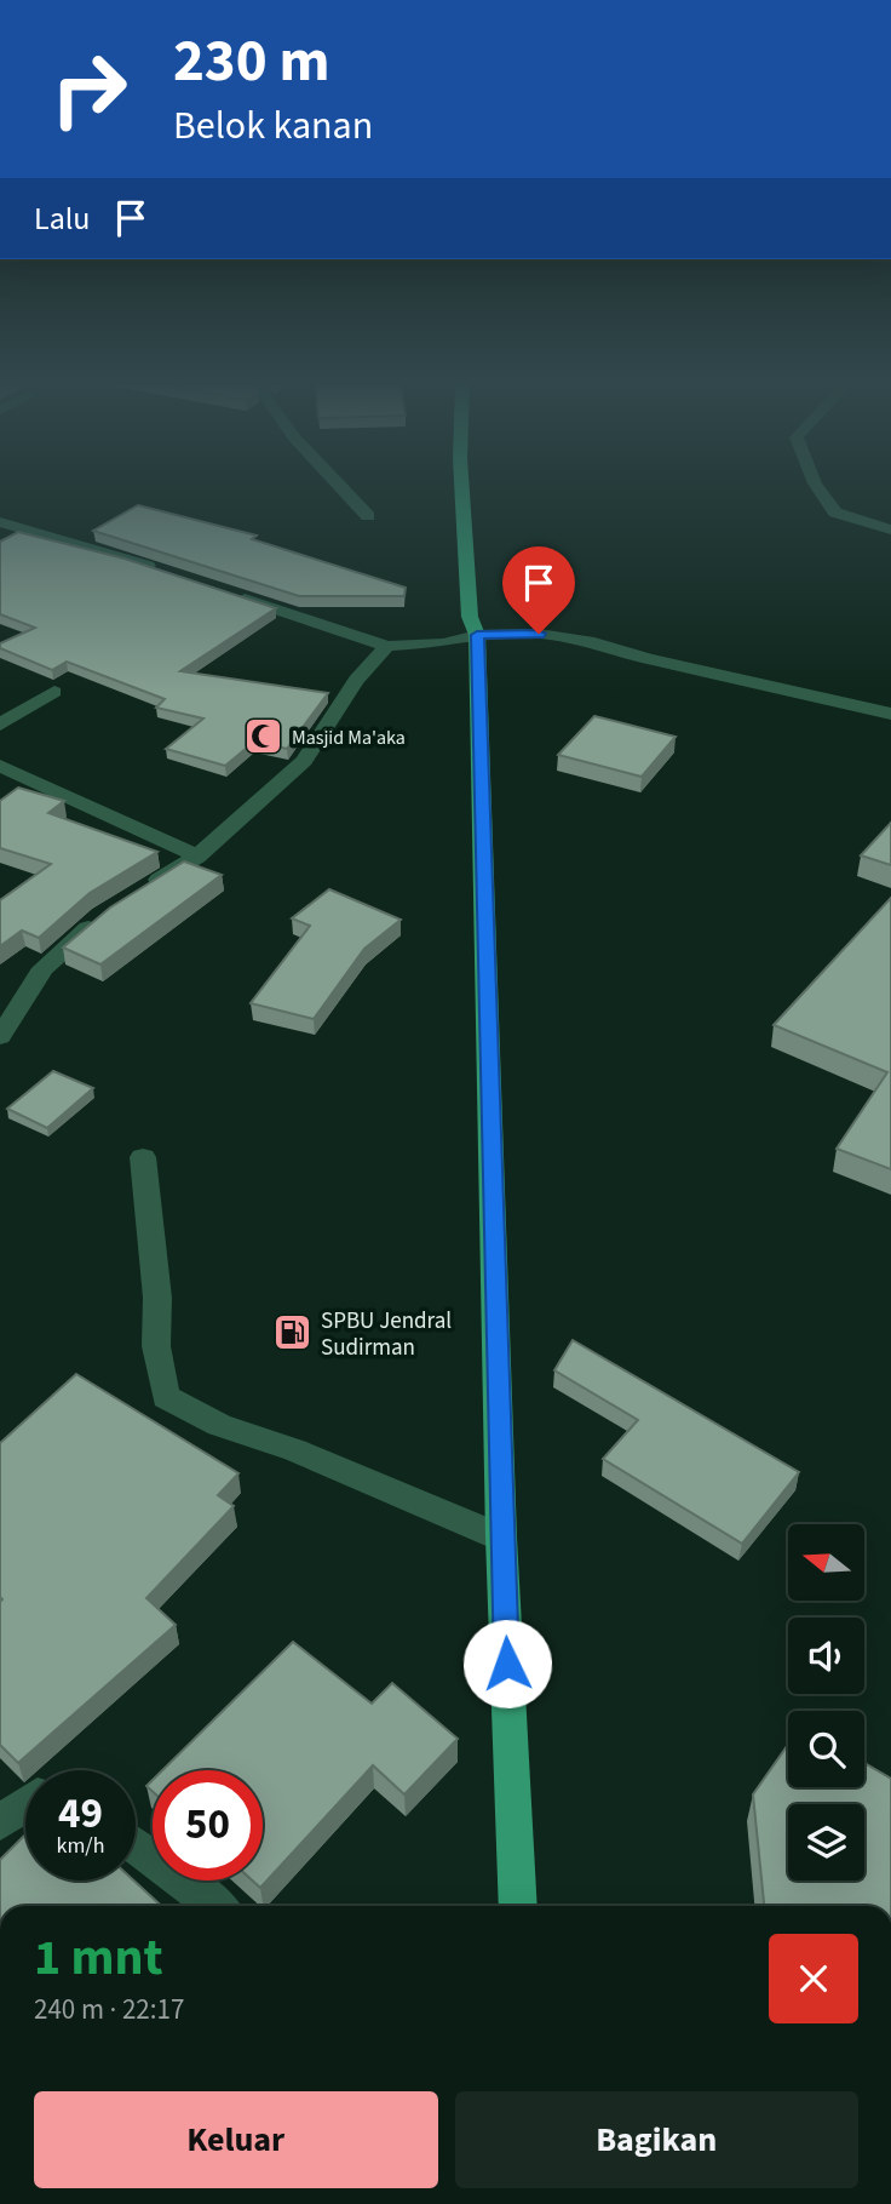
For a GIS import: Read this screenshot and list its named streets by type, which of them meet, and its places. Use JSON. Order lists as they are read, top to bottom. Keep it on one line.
{"places":{"mosque":["Masjid Ma'aka"],"fuel station":["SPBU Jendral Sudirman"]},"north":"left","page":{"turn":["230 m","Belok kanan"],"then":"Lalu","speed":"49 km/h","limit":"50","heading":["1 mnt","240 m · 22:17"],"buttons":["Keluar","Bagikan"]}}
